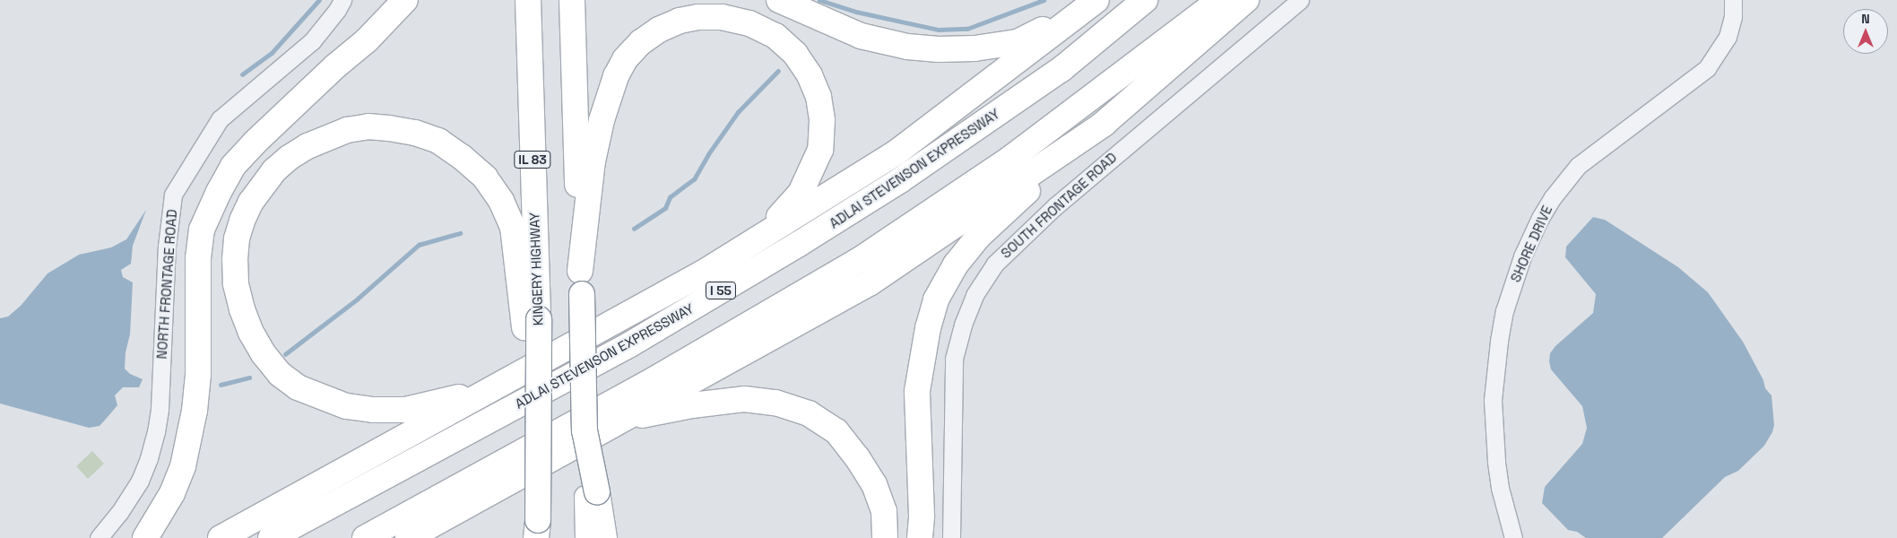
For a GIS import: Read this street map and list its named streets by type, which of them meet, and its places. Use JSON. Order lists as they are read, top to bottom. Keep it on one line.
{"streets":{"highway":["IL 83","ADLAI STEVENSON EXPRESSWAY","KINGERY HIGHWAY","I 55"],"street":["SOUTH FRONTAGE ROAD","SHORE DRIVE","NORTH FRONTAGE ROAD"]},"north":"top"}
